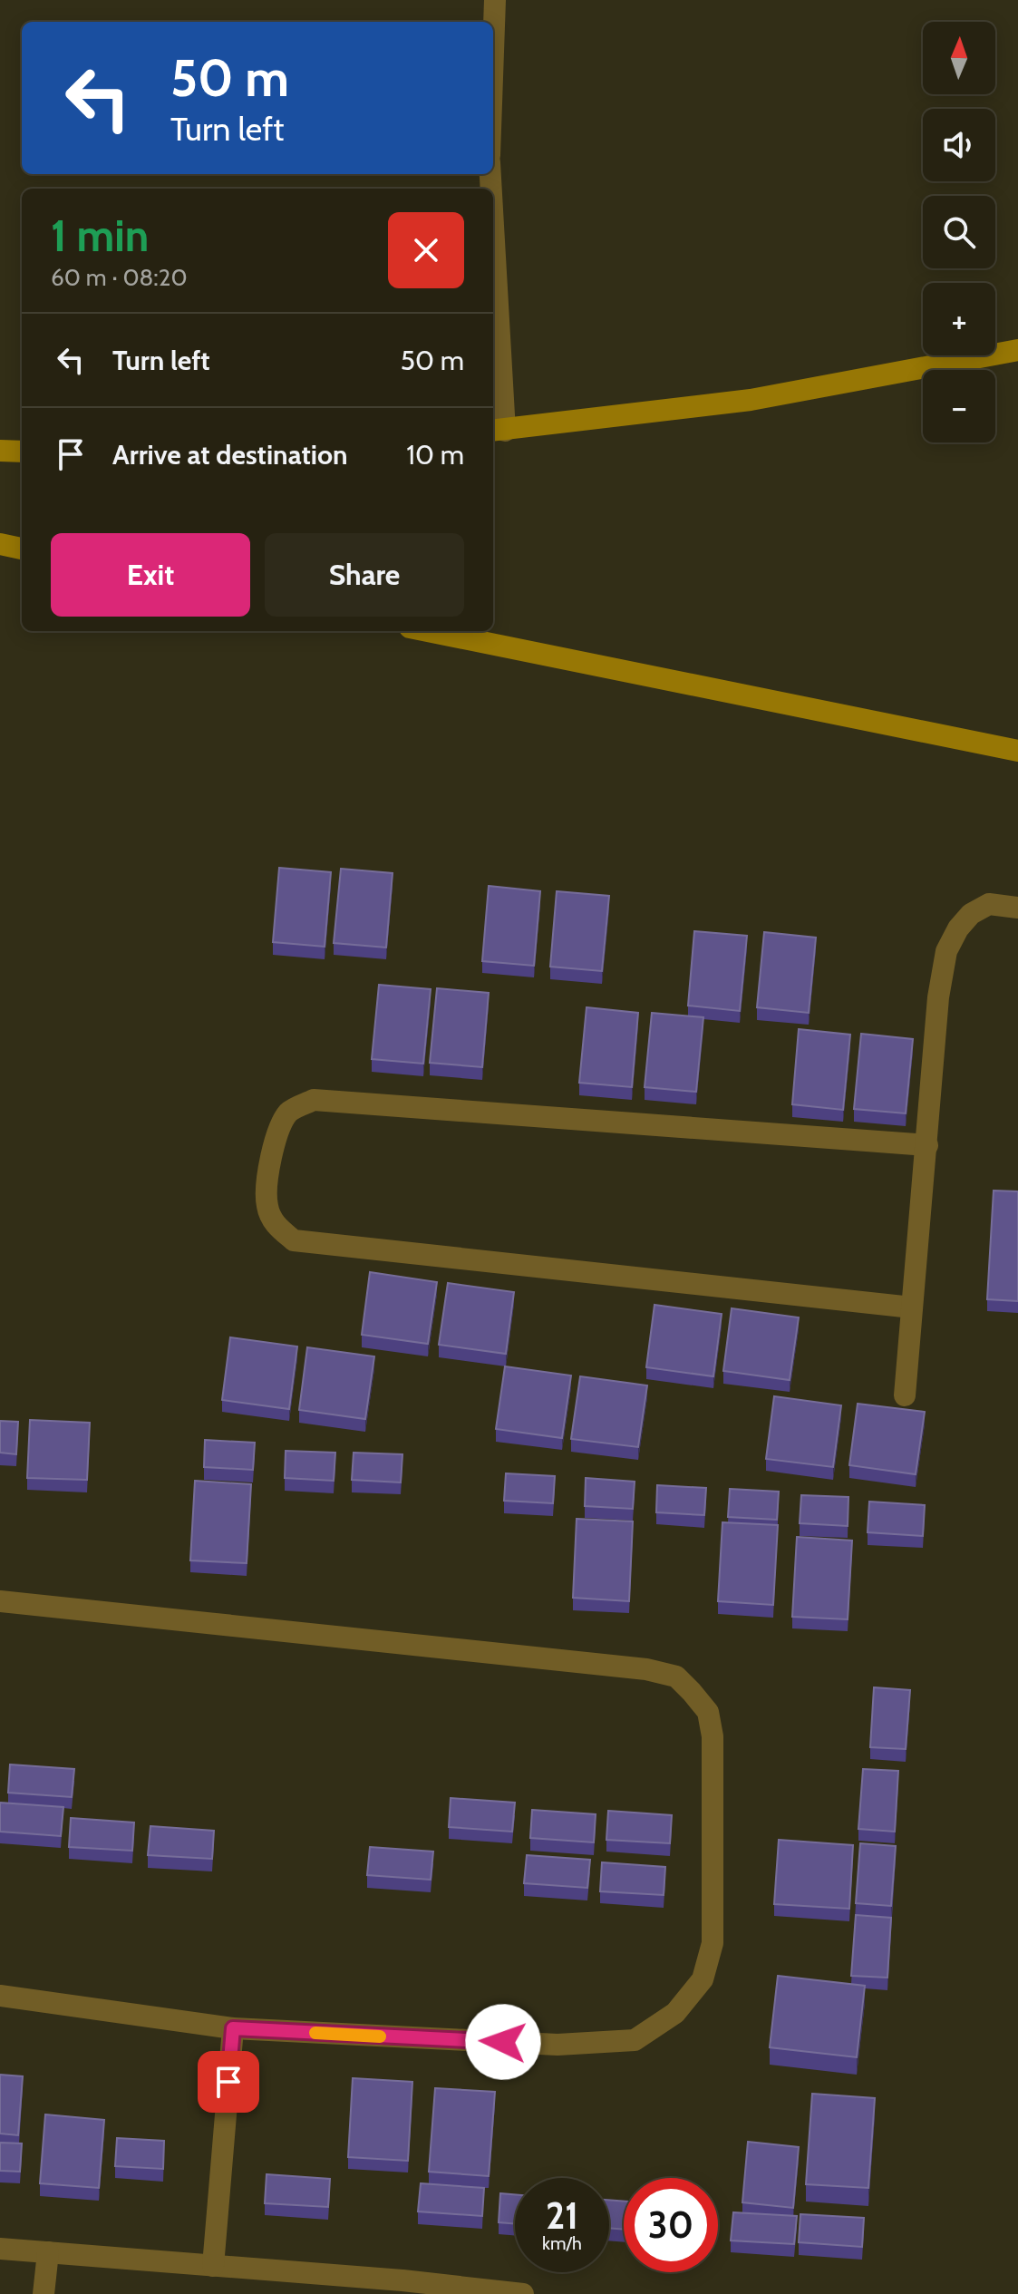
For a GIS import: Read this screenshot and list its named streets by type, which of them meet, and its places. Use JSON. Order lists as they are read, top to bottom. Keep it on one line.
{"north":"top","page":{"map_buttons":["+","−"],"turn":["50 m","Turn left"],"heading":["1 min","60 m · 08:20"],"list":[{"name":"Turn left","value":"50 m"},{"name":"Arrive at destination","value":"10 m"}],"buttons":["Exit","Share"],"speed":"21 km/h","limit":"30"}}
